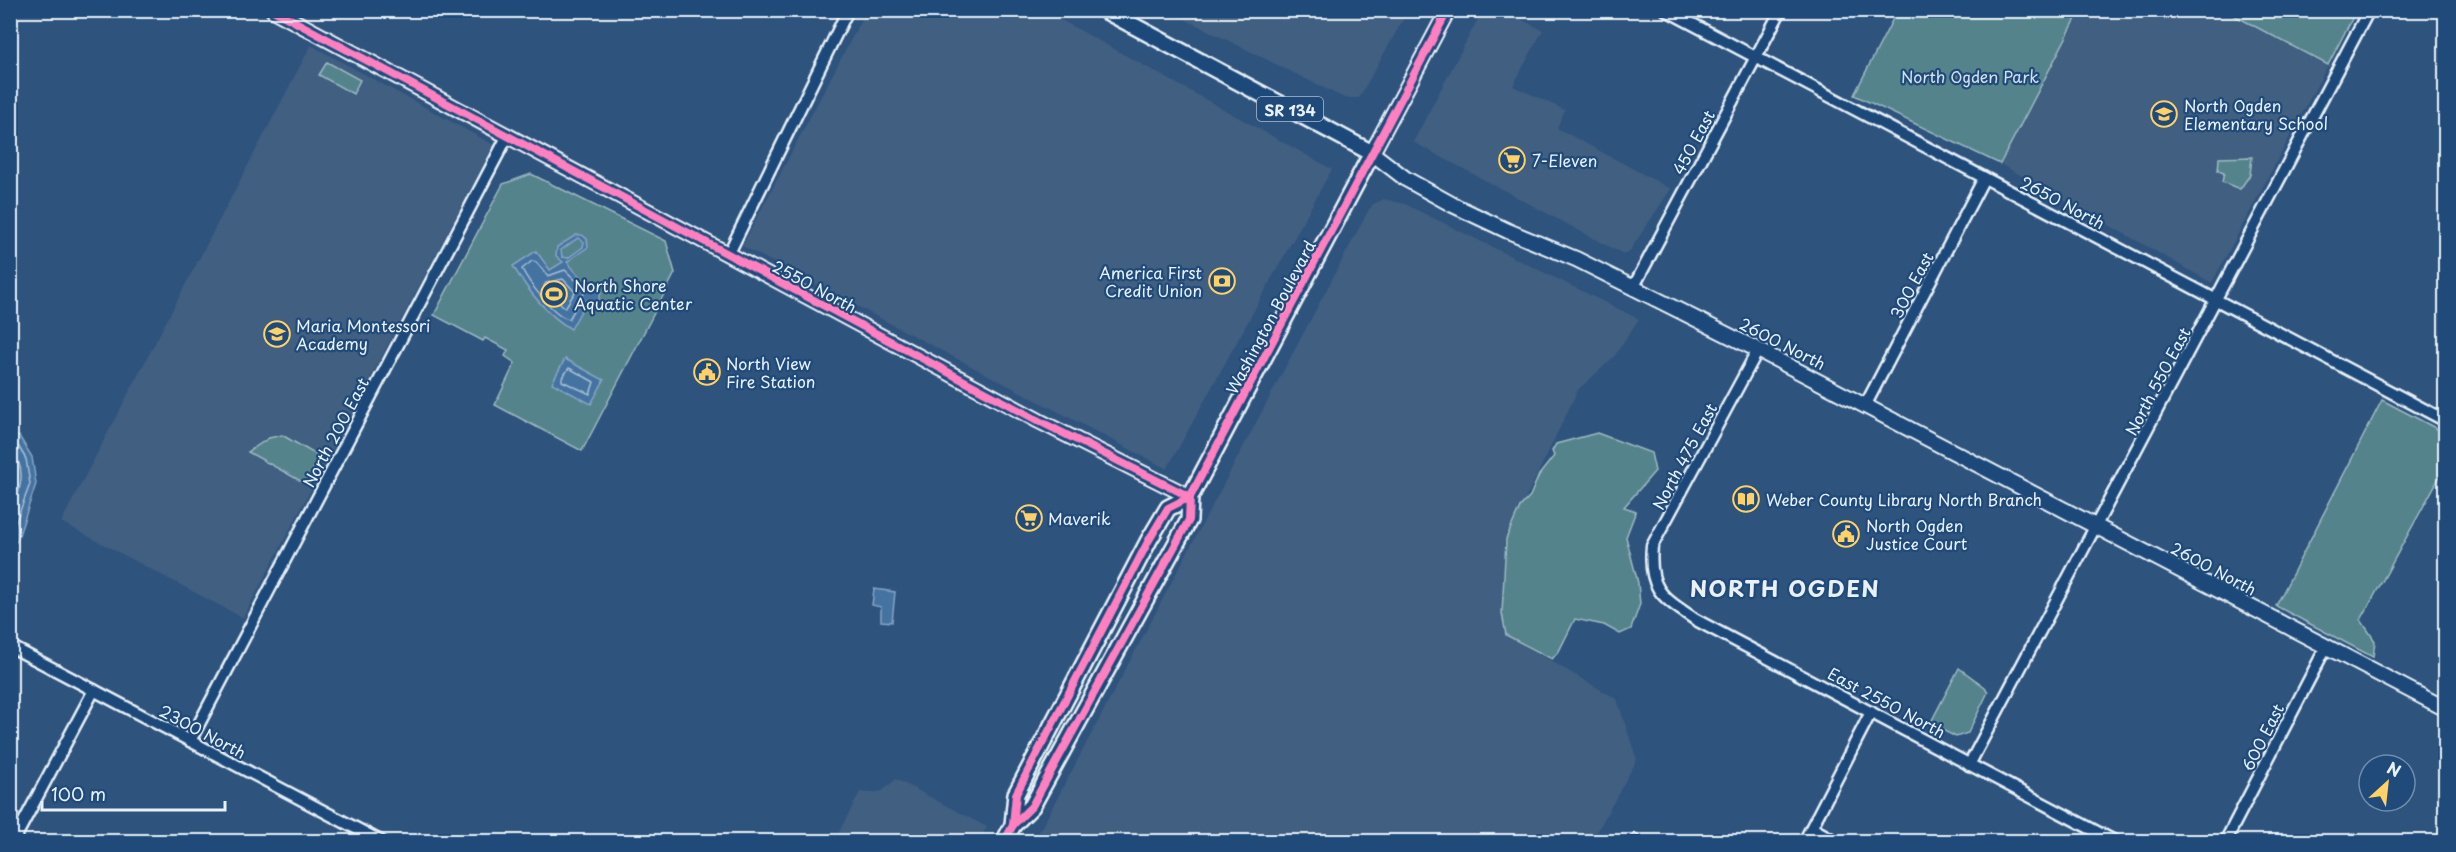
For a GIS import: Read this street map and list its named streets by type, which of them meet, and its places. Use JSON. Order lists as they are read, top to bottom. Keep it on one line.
{"streets":{"main road":["SR 134","2550 North","Washington Boulevard","2600 North"],"street":["450 East","2650 North","300 East","North 550 East","North 200 East","North 475 East","East 2550 North","2300 North","600 East"]},"crossings":[["450 East","2650 North"],["450 East","2600 North"],["2650 North","300 East"],["2650 North","North 550 East"],["300 East","2600 North"],["2550 North","Washington Boulevard"],["2550 North","North 200 East"],["Washington Boulevard","2600 North"],["2600 North","North 550 East"],["2600 North","North 475 East"],["2600 North","600 East"],["North 550 East","East 2550 North"],["North 200 East","2300 North"],["North 475 East","East 2550 North"]],"districts":["NORTH OGDEN"],"parks":["North Ogden Park"],"places":{"school or university":["North Ogden Elementary School","Maria Montessori Academy"],"supermarket":["7-Eleven","Maverik"],"bank":["America First Credit Union"],"sports":["North Shore Aquatic Center"],"public building":["North View Fire Station","North Ogden Justice Court"],"library":["Weber County Library North Branch"]},"scale_bar":"100 m","north":"top right"}
